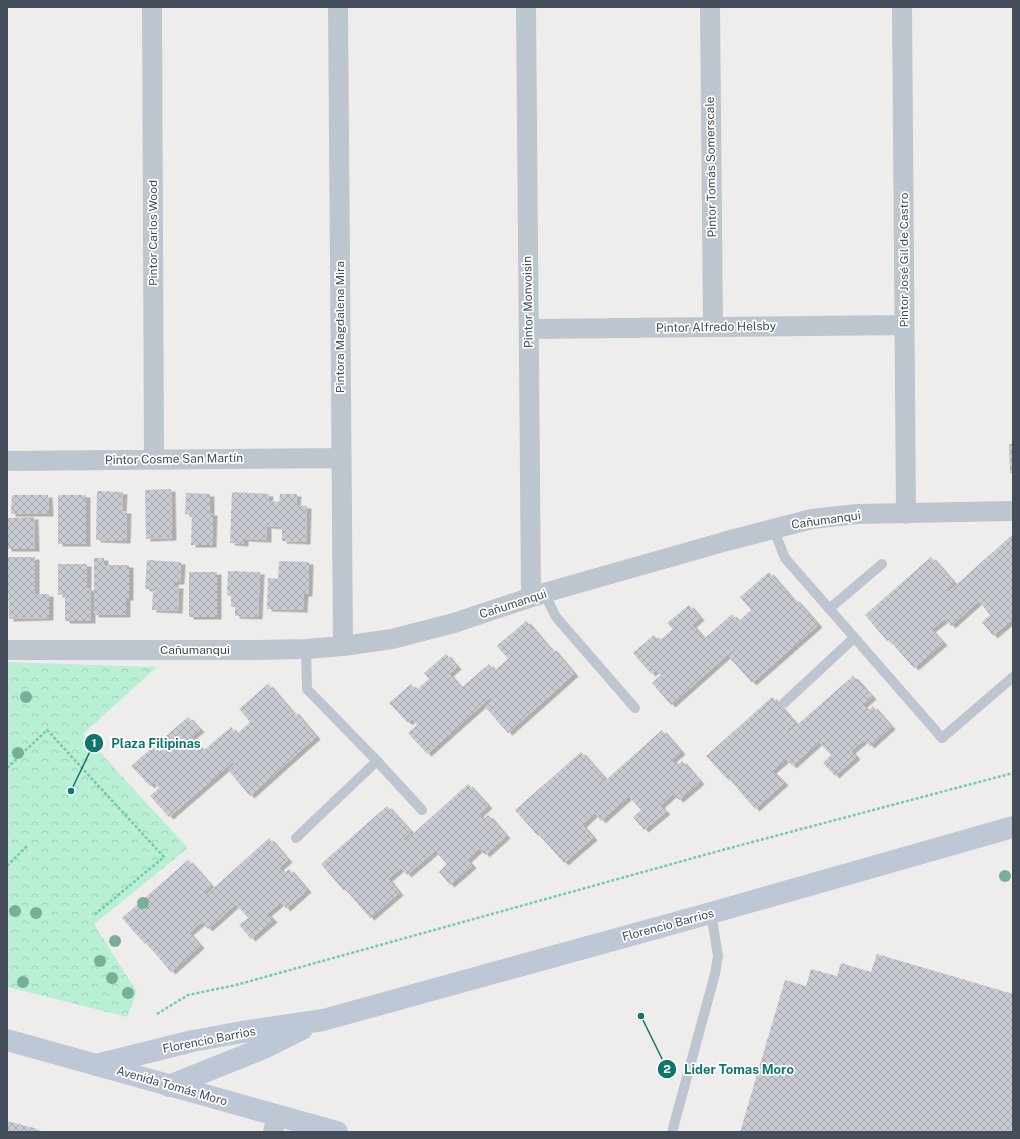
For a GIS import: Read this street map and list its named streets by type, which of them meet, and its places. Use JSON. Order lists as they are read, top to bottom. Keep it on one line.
{"streets":{"main road":["Florencio Barrios","Avenida Tomás Moro"],"street":["Pintor Tomás Somerscale","Pintor Carlos Wood","Pintor José Gil de Castro","Pintor Monvoisin","Pintora Magdalena Mira","Pintor Alfredo Helsby","Pintor Cosme San Martín","Cañumanqui"]},"crossings":[["Pintor Tomás Somerscale","Pintor Alfredo Helsby"],["Pintor Carlos Wood","Pintor Cosme San Martín"],["Pintor José Gil de Castro","Pintor Alfredo Helsby"],["Pintor José Gil de Castro","Cañumanqui"],["Pintor Monvoisin","Pintor Alfredo Helsby"],["Pintor Monvoisin","Cañumanqui"],["Pintora Magdalena Mira","Pintor Cosme San Martín"],["Pintora Magdalena Mira","Cañumanqui"],["Florencio Barrios","Avenida Tomás Moro"]],"places":["Plaza Filipinas","Lider Tomas Moro"]}
